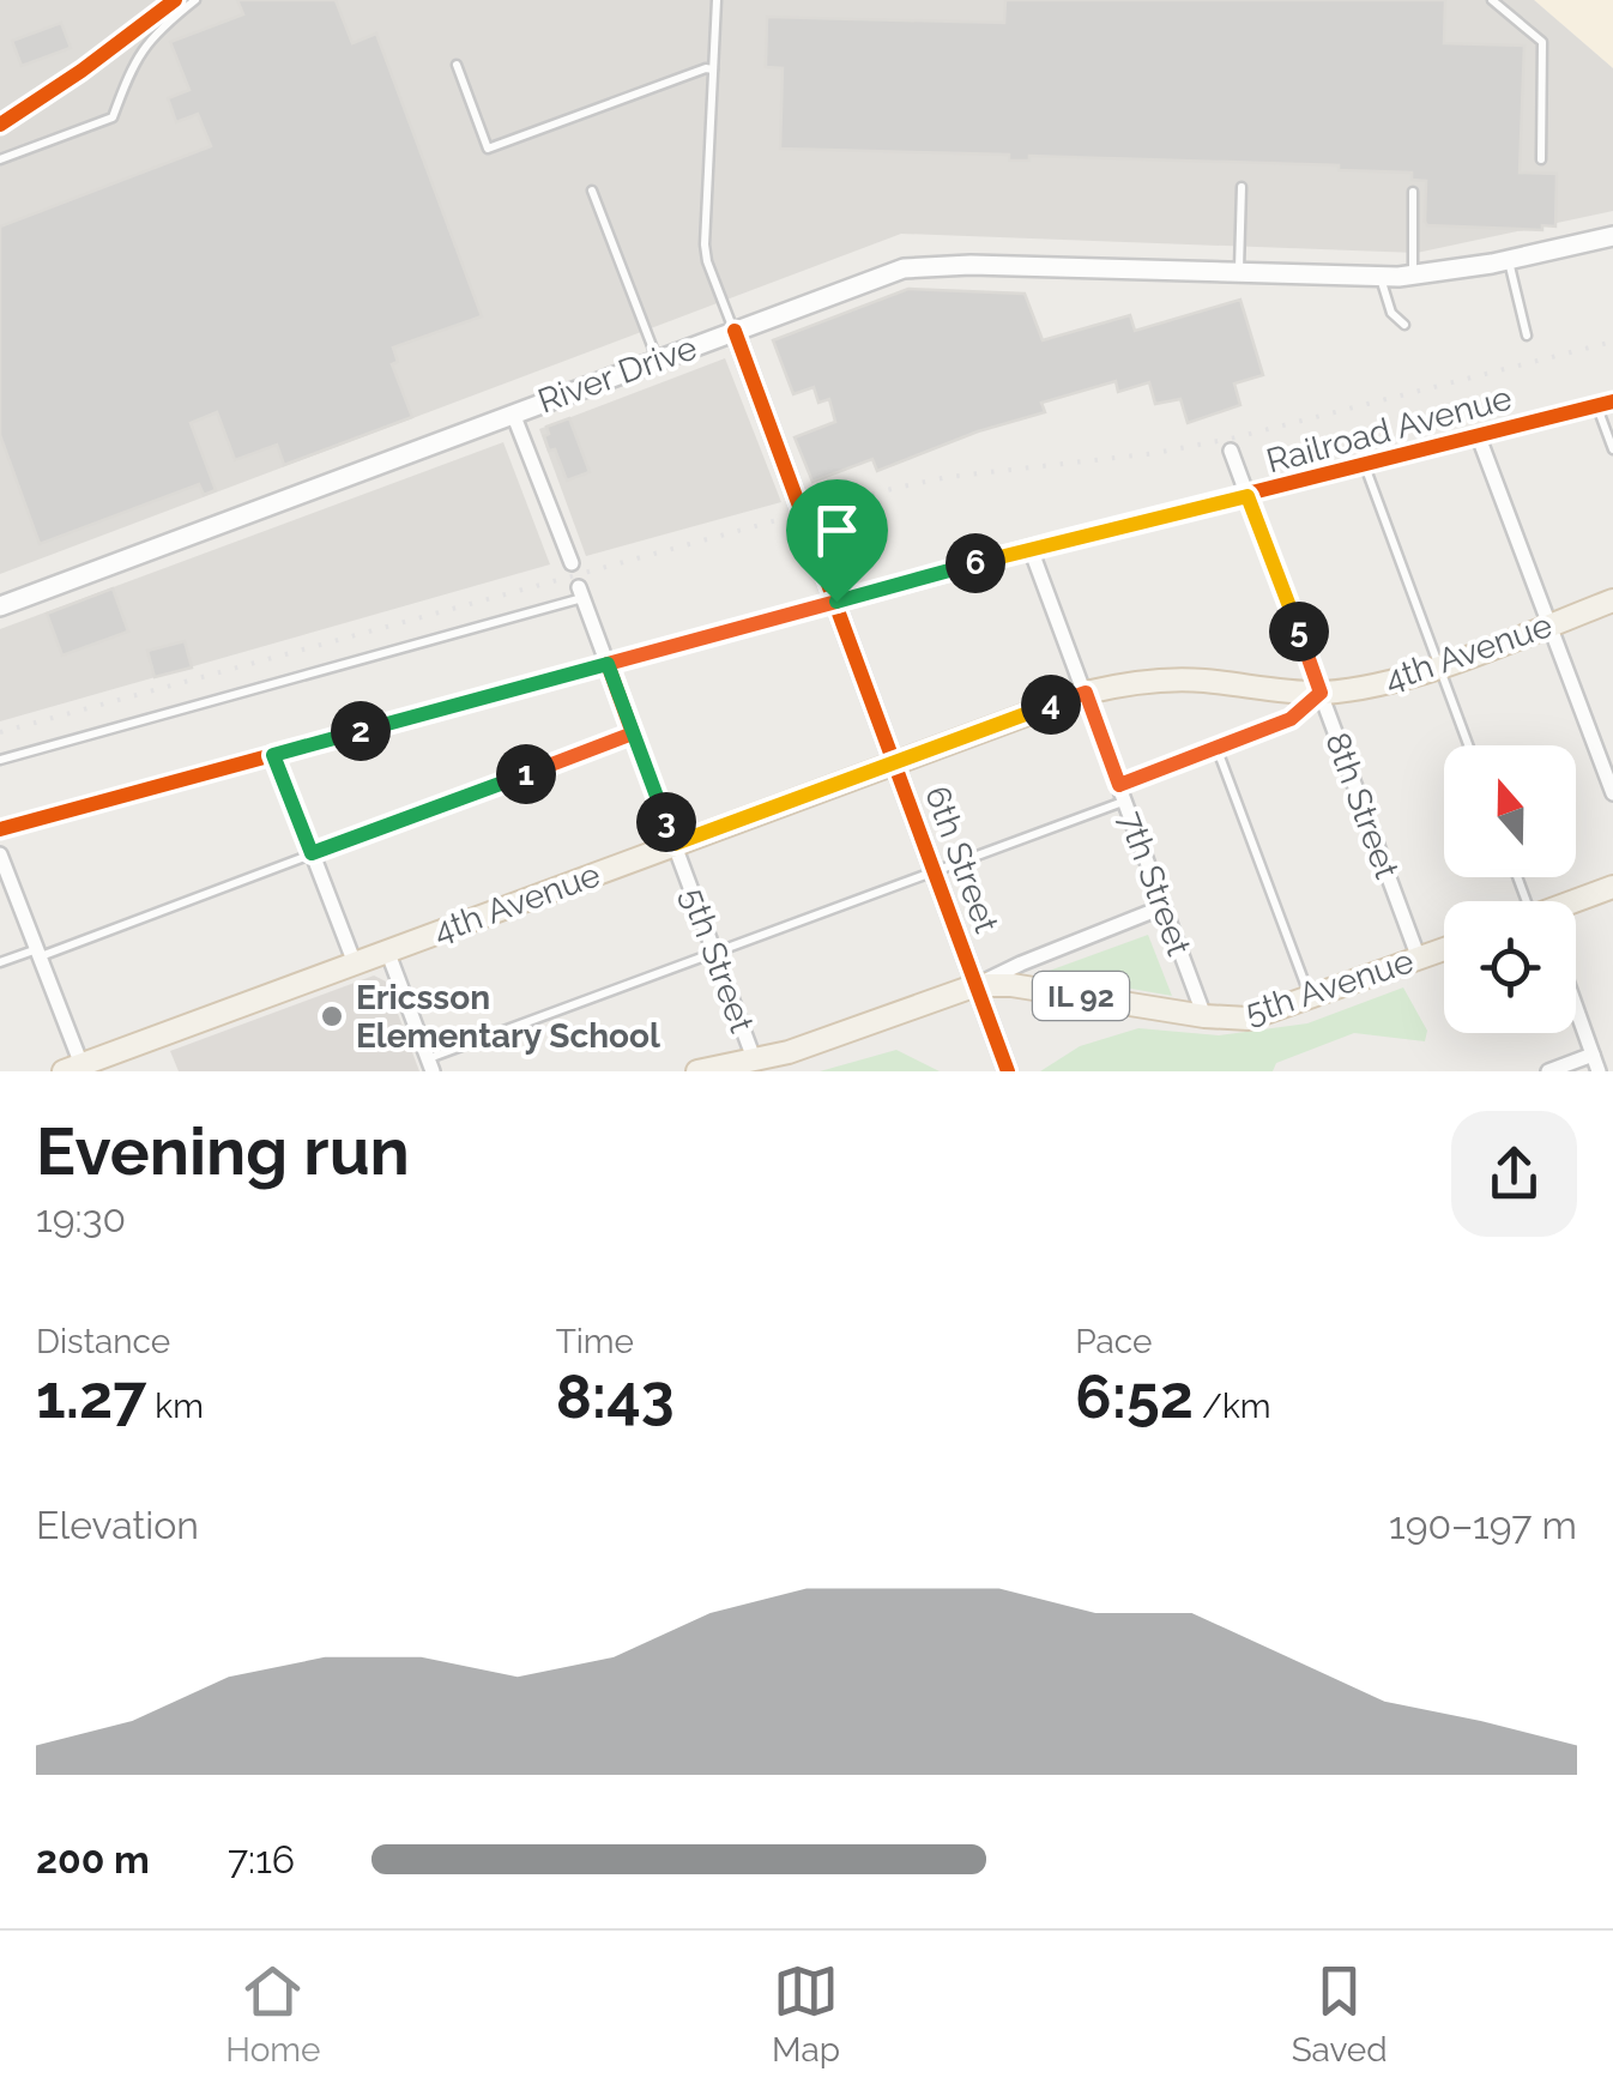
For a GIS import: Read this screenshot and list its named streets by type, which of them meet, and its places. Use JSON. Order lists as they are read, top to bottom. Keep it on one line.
{"streets":{"main road":["River Drive","4th Avenue","5th Avenue","IL 92"],"street":["Railroad Avenue","8th Street","6th Street","7th Street","5th Street"]},"crossings":[["River Drive","6th Street"],["Railroad Avenue","8th Street"],["Railroad Avenue","6th Street"],["Railroad Avenue","7th Street"],["Railroad Avenue","5th Street"],["4th Avenue","8th Street"],["4th Avenue","6th Street"],["4th Avenue","7th Street"],["4th Avenue","5th Street"],["8th Street","5th Avenue"],["6th Street","5th Avenue"],["7th Street","5th Avenue"],["5th Street","5th Avenue"]],"places":["Ericsson Elementary School"],"north":"top","page":{"pins":["6","5","4","2","1","3"],"heading":["Evening run","19:30"],"stats":[["Distance","1.27 km"],["Time","8:43"],["Pace","6:52 /km"]],"chart":["Elevation","190–197 m"],"list":[{"name":"200 m","note":"7:16"}],"tabs":["Home","Map","Saved"]}}
